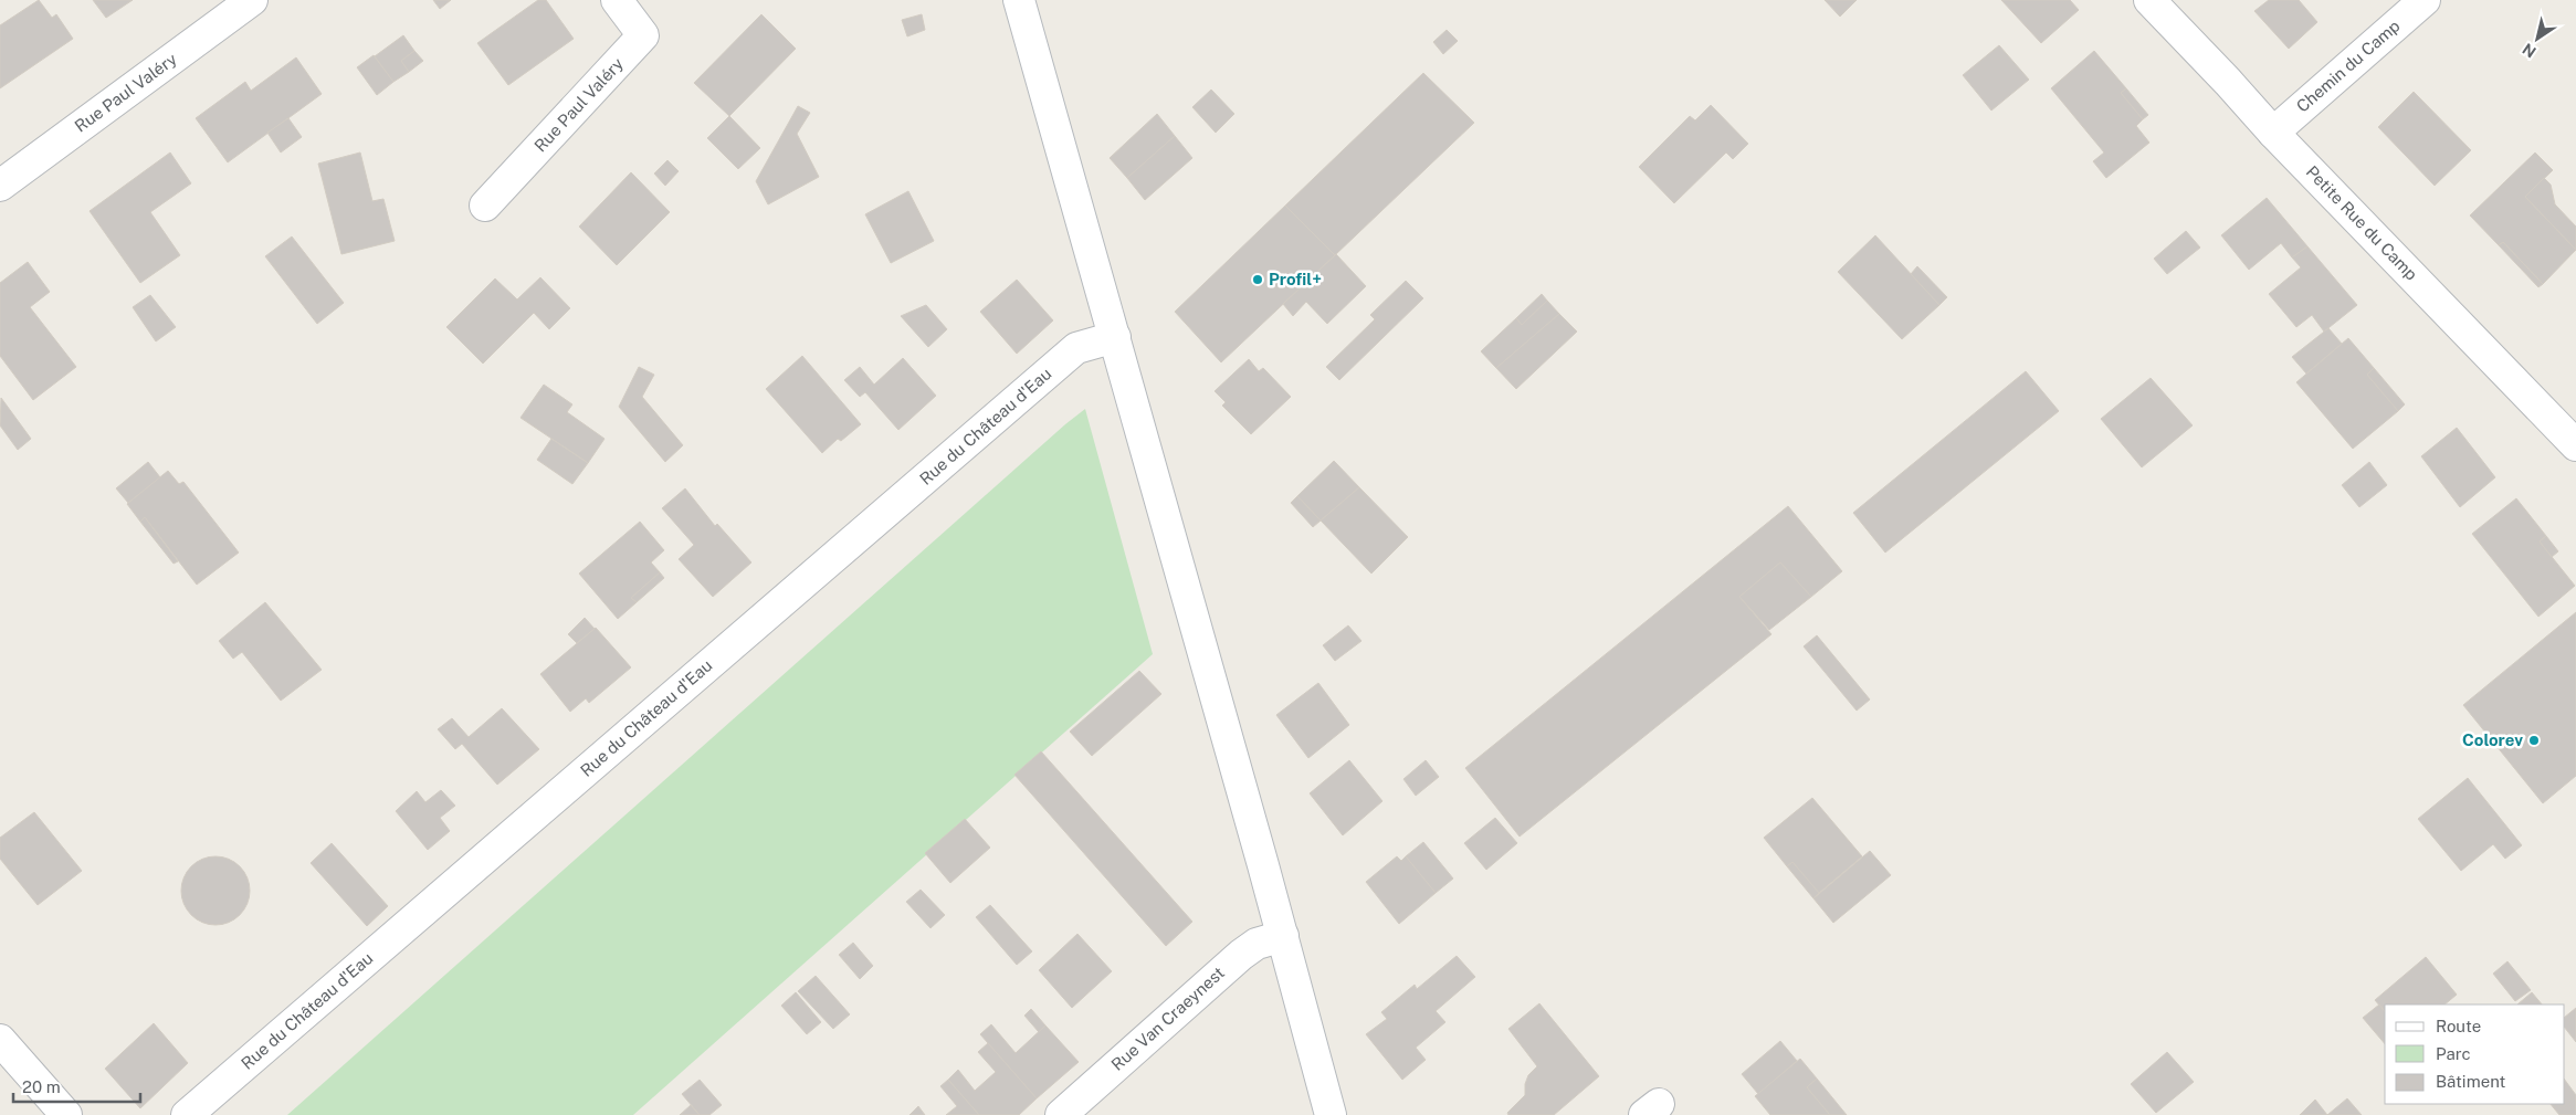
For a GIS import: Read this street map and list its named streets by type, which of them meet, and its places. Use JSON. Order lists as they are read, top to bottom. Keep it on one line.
{"streets":{"street":["Chemin du Camp","Rue Paul Valéry","Petite Rue du Camp","Rue du Château d'Eau","Rue Van Craeynest"]},"crossings":[["Chemin du Camp","Petite Rue du Camp"]],"places":["Profil+","Colorev"],"legend":["Route","Parc","Bâtiment"],"scale_bar":"20 m","north":"bottom left"}
